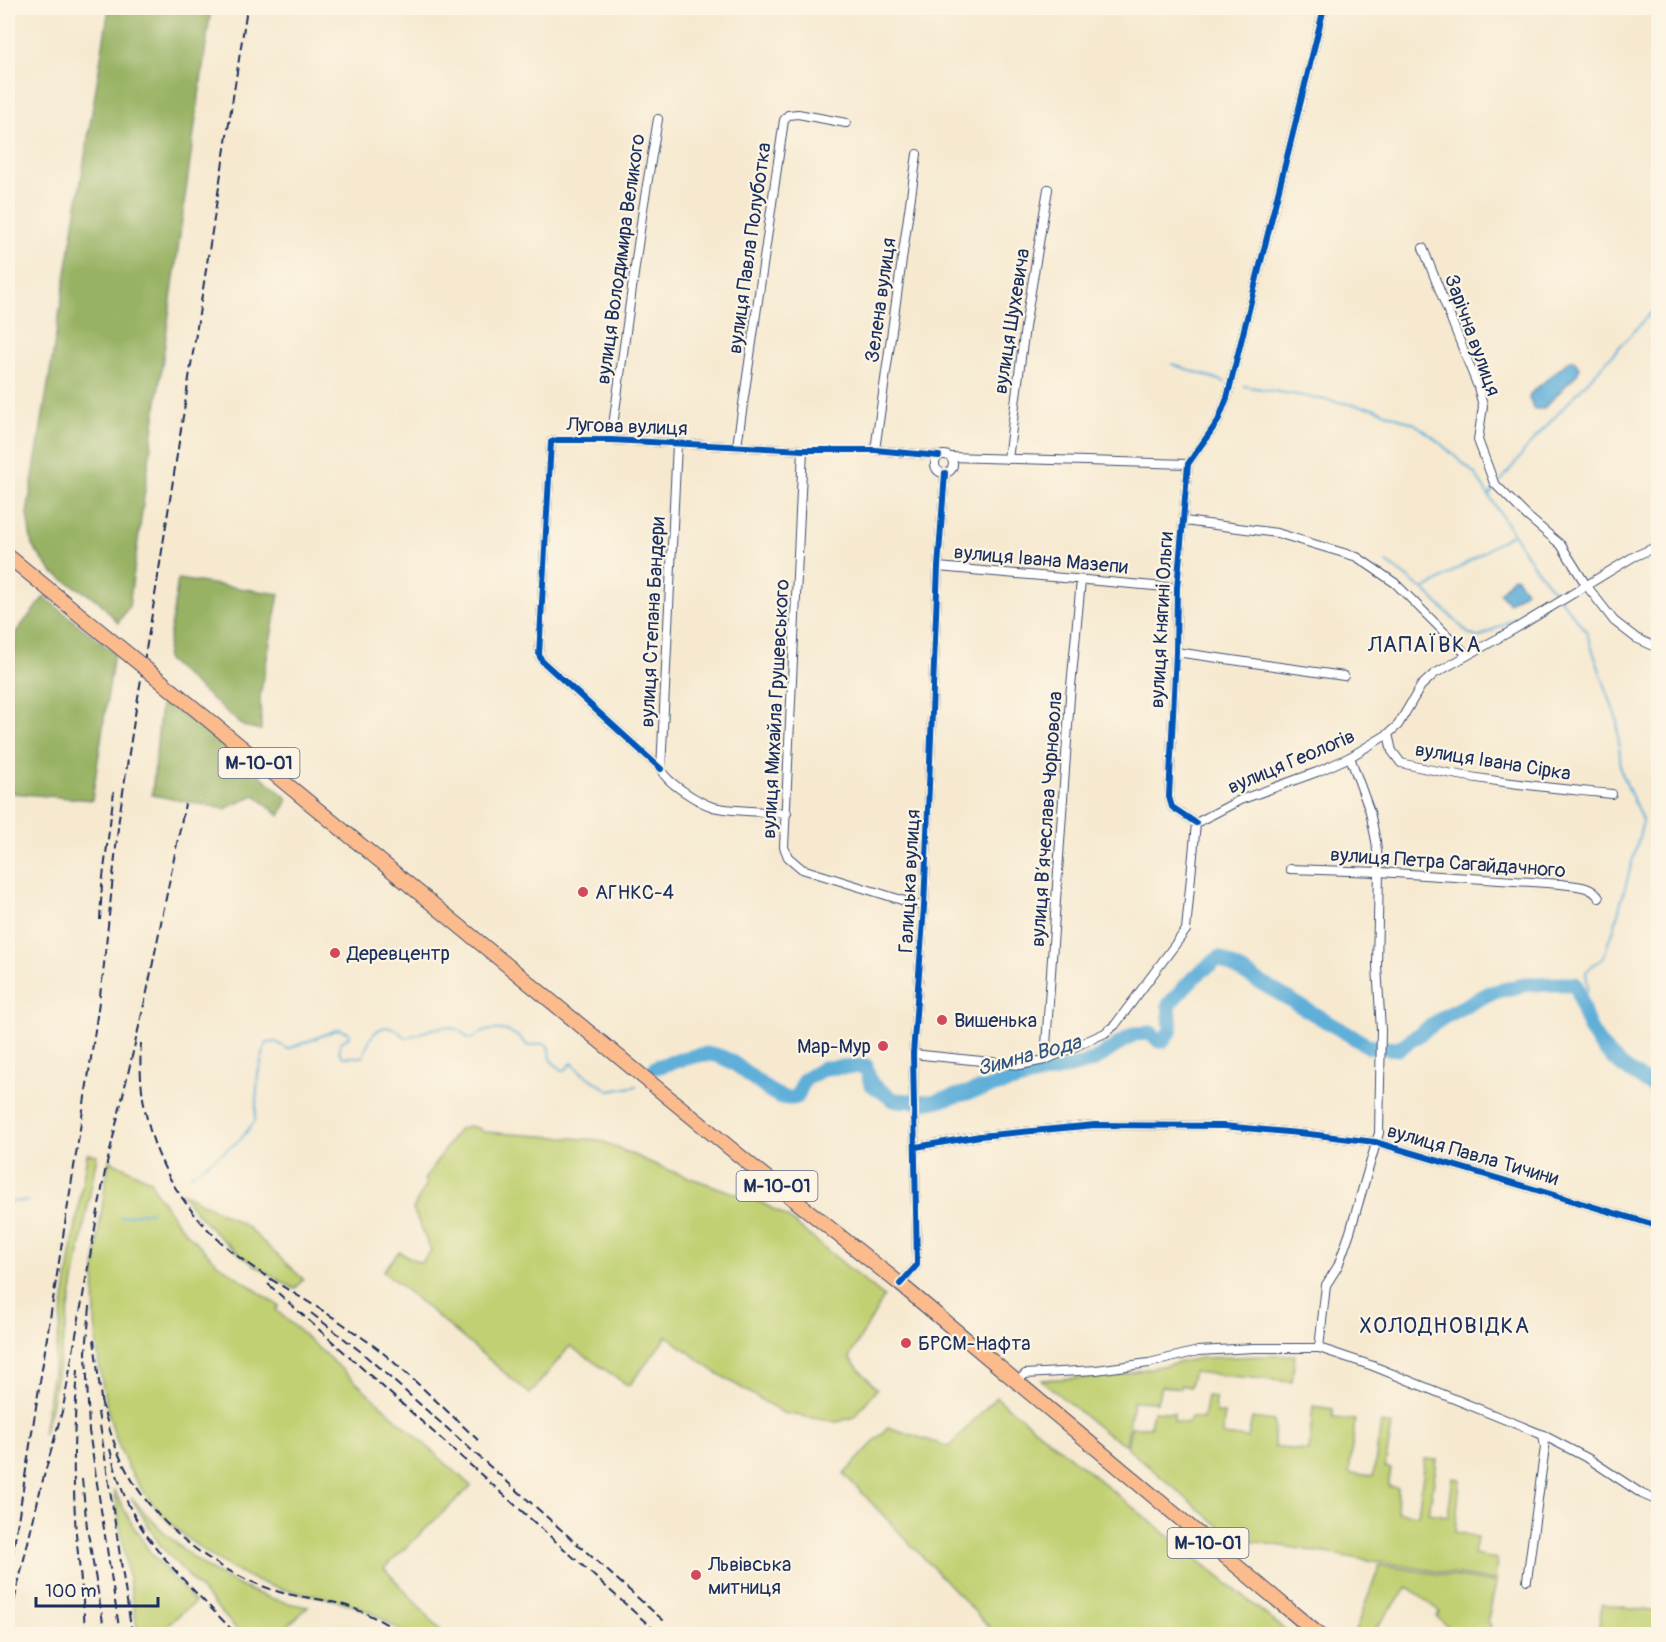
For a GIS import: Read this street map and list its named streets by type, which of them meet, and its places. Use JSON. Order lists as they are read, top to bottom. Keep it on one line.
{"streets":{"highway":["М-10-01"],"street":["вулиця Павла Полуботка","вулиця Володимира Великого","Зелена вулиця","вулиця Шухевича","Зарічна вулиця","Лугова вулиця","вулиця Івана Мазепи","вулиця Княгині Ольги","вулиця Степана Бандери","вулиця Михайла Грушевського","вулиця Геологів","вулиця Івана Сірка","вулиця Вʼячеслава Чорновола","вулиця Петра Сагайдачного","Галицька вулиця","вулиця Павла Тичини"]},"crossings":[["вулиця Павла Полуботка","Лугова вулиця"],["вулиця Володимира Великого","Лугова вулиця"],["Зелена вулиця","Лугова вулиця"],["Зарічна вулиця","вулиця Геологів"],["Лугова вулиця","вулиця Степана Бандери"],["Лугова вулиця","вулиця Михайла Грушевського"],["Лугова вулиця","Галицька вулиця"],["вулиця Івана Мазепи","вулиця Княгині Ольги"],["вулиця Івана Мазепи","вулиця Вʼячеслава Чорновола"],["вулиця Івана Мазепи","Галицька вулиця"],["вулиця Княгині Ольги","вулиця Геологів"],["вулиця Михайла Грушевського","Галицька вулиця"],["вулиця Геологів","вулиця Івана Сірка"],["М-10-01","Галицька вулиця"],["Галицька вулиця","вулиця Павла Тичини"]],"districts":["ЛАПАЇВКА","ХОЛОДНОВІДКА"],"water":["Зимна Вода"],"places":["АГНКС-4","Деревцентр","Вишенька","Мар-Мур","БРСМ-Нафта","Львівська митниця"],"scale_bar":"100 m"}
